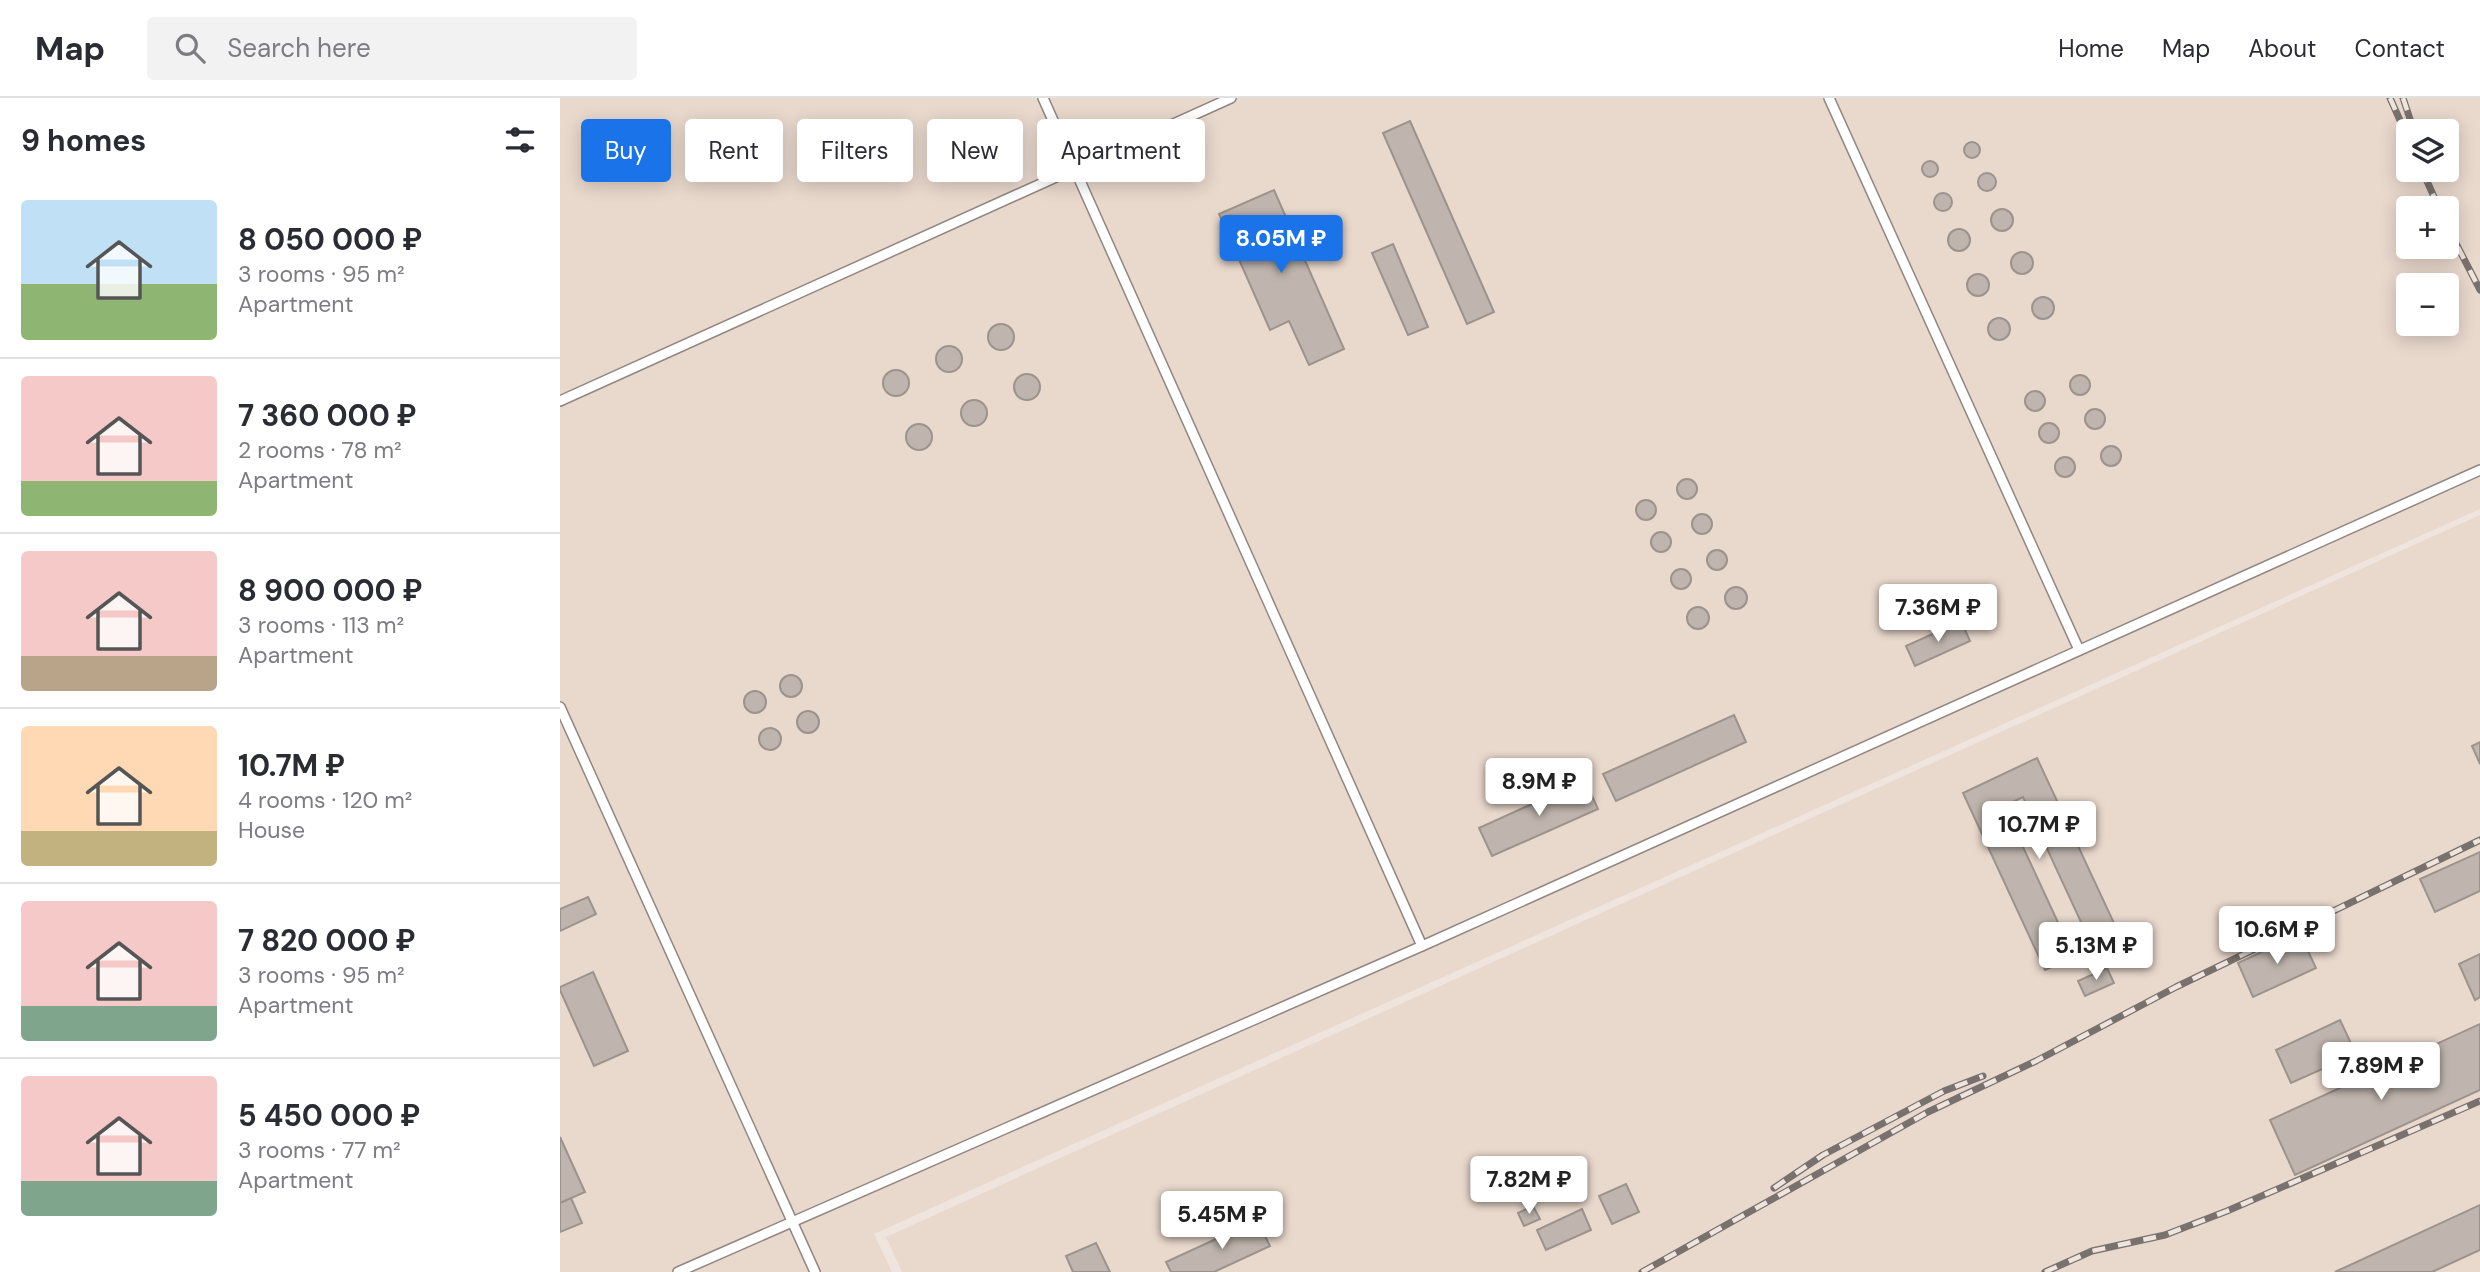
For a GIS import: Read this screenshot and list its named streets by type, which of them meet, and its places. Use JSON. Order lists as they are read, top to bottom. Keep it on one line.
{"page":{"header":"Map","search":"Search here","nav":["Home","Map","About","Contact"],"heading":"9 homes","map_buttons":["+","−"],"chip":["Buy","Rent","Filters","New","Apartment"],"list":[{"name":"8 050 000 ₽","note":"3 rooms · 95 m² · Apartment"},{"name":"7 360 000 ₽","note":"2 rooms · 78 m² · Apartment"},{"name":"8 900 000 ₽","note":"3 rooms · 113 m² · Apartment"},{"name":"10.7M ₽","note":"4 rooms · 120 m² · House"},{"name":"7 820 000 ₽","note":"3 rooms · 95 m² · Apartment"},{"name":"5 450 000 ₽","note":"3 rooms · 77 m² · Apartment"}],"price":["8.05M ₽","7.36M ₽","8.9M ₽","10.7M ₽","10.6M ₽","5.13M ₽","7.89M ₽","7.82M ₽","5.45M ₽"]}}
